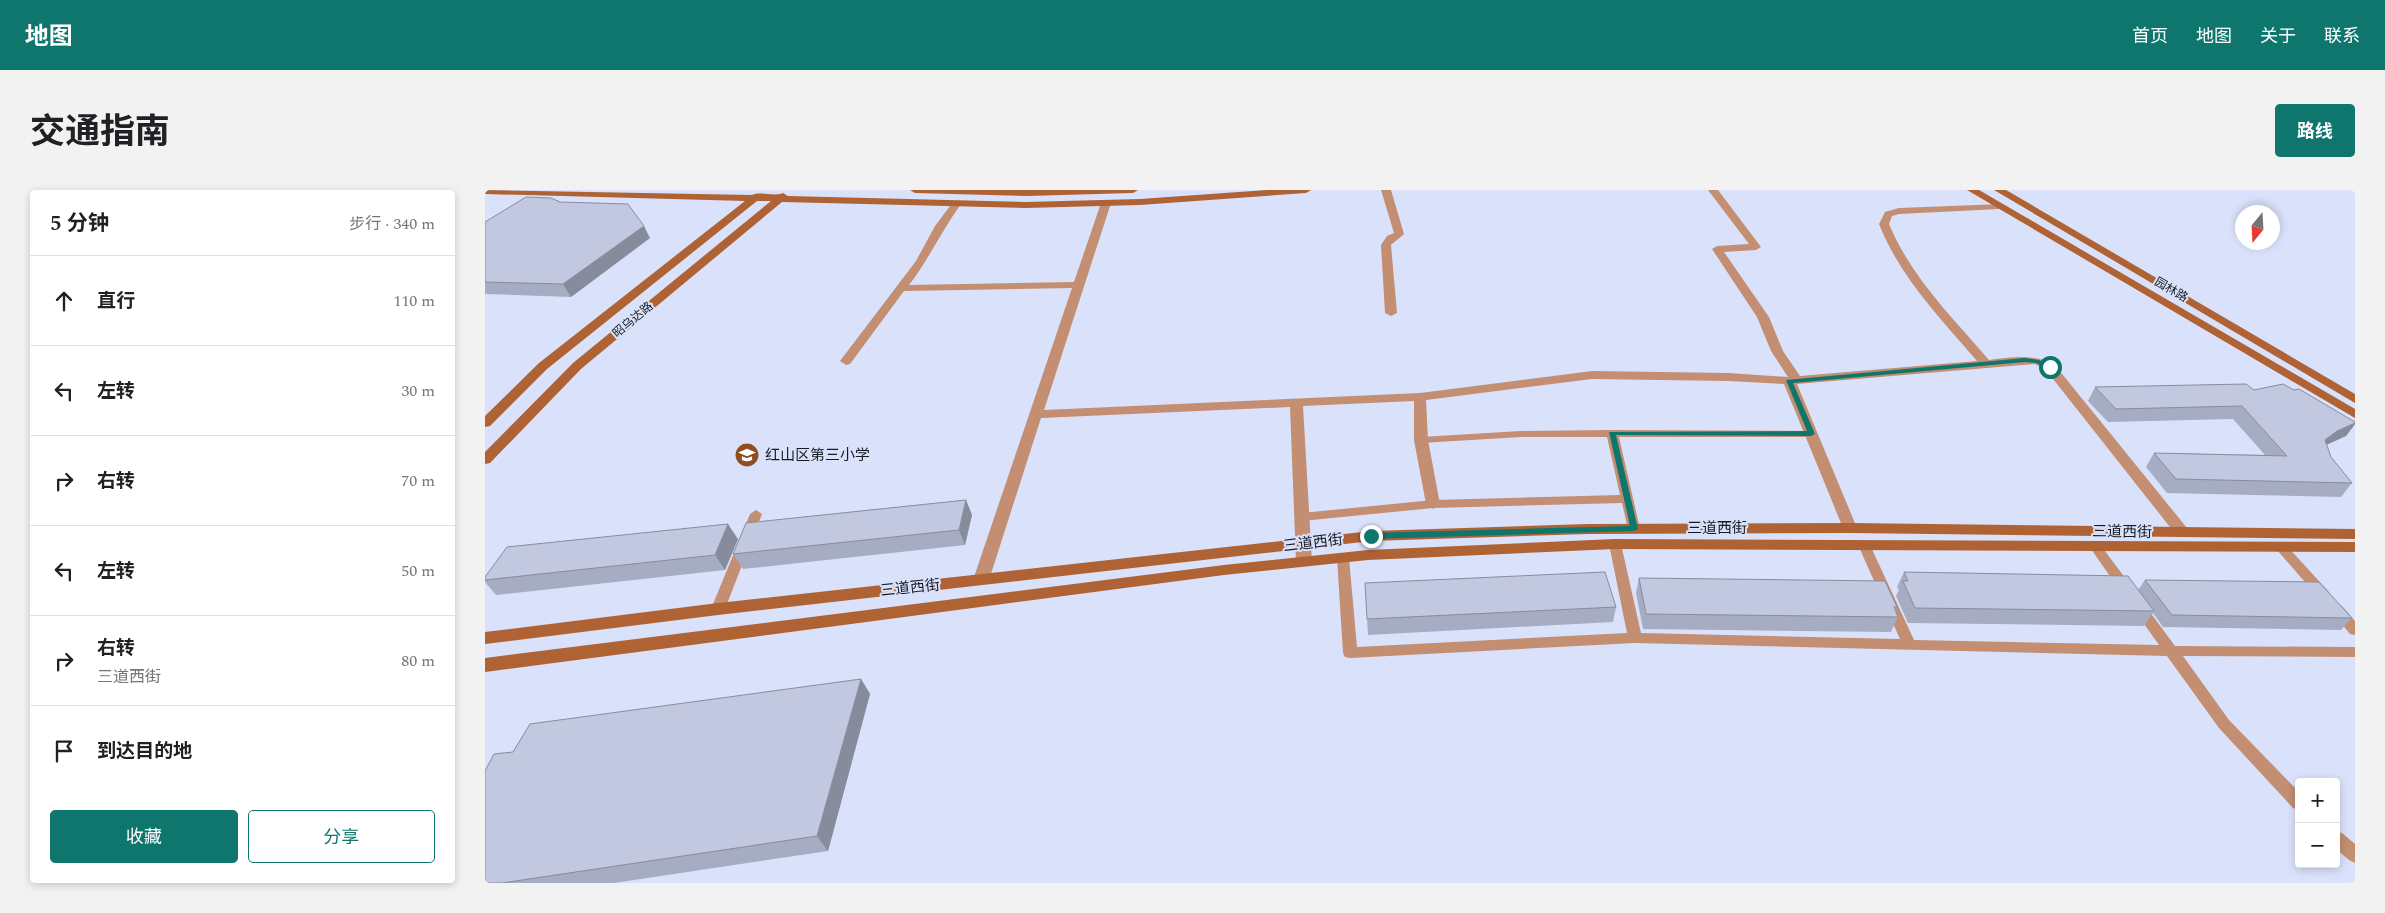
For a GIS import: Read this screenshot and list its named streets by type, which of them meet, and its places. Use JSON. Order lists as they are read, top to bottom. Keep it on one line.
{"streets":{"main road":["园林路","昭乌达路","三道西街"]},"places":{"school or university":["红山区第三小学"]},"north":"bottom","page":{"header":"地图","nav":["首页","地图","关于","联系"],"title":"交通指南","buttons":["路线",["收藏","分享"]],"heading":["5 分钟","步行 · 340 m"],"list":[["直行","110 m"],["左转","30 m"],["右转","70 m"],["左转","50 m"],["右转","三道西街","80 m"],"到达目的地"],"map_buttons":["+","−"]}}
